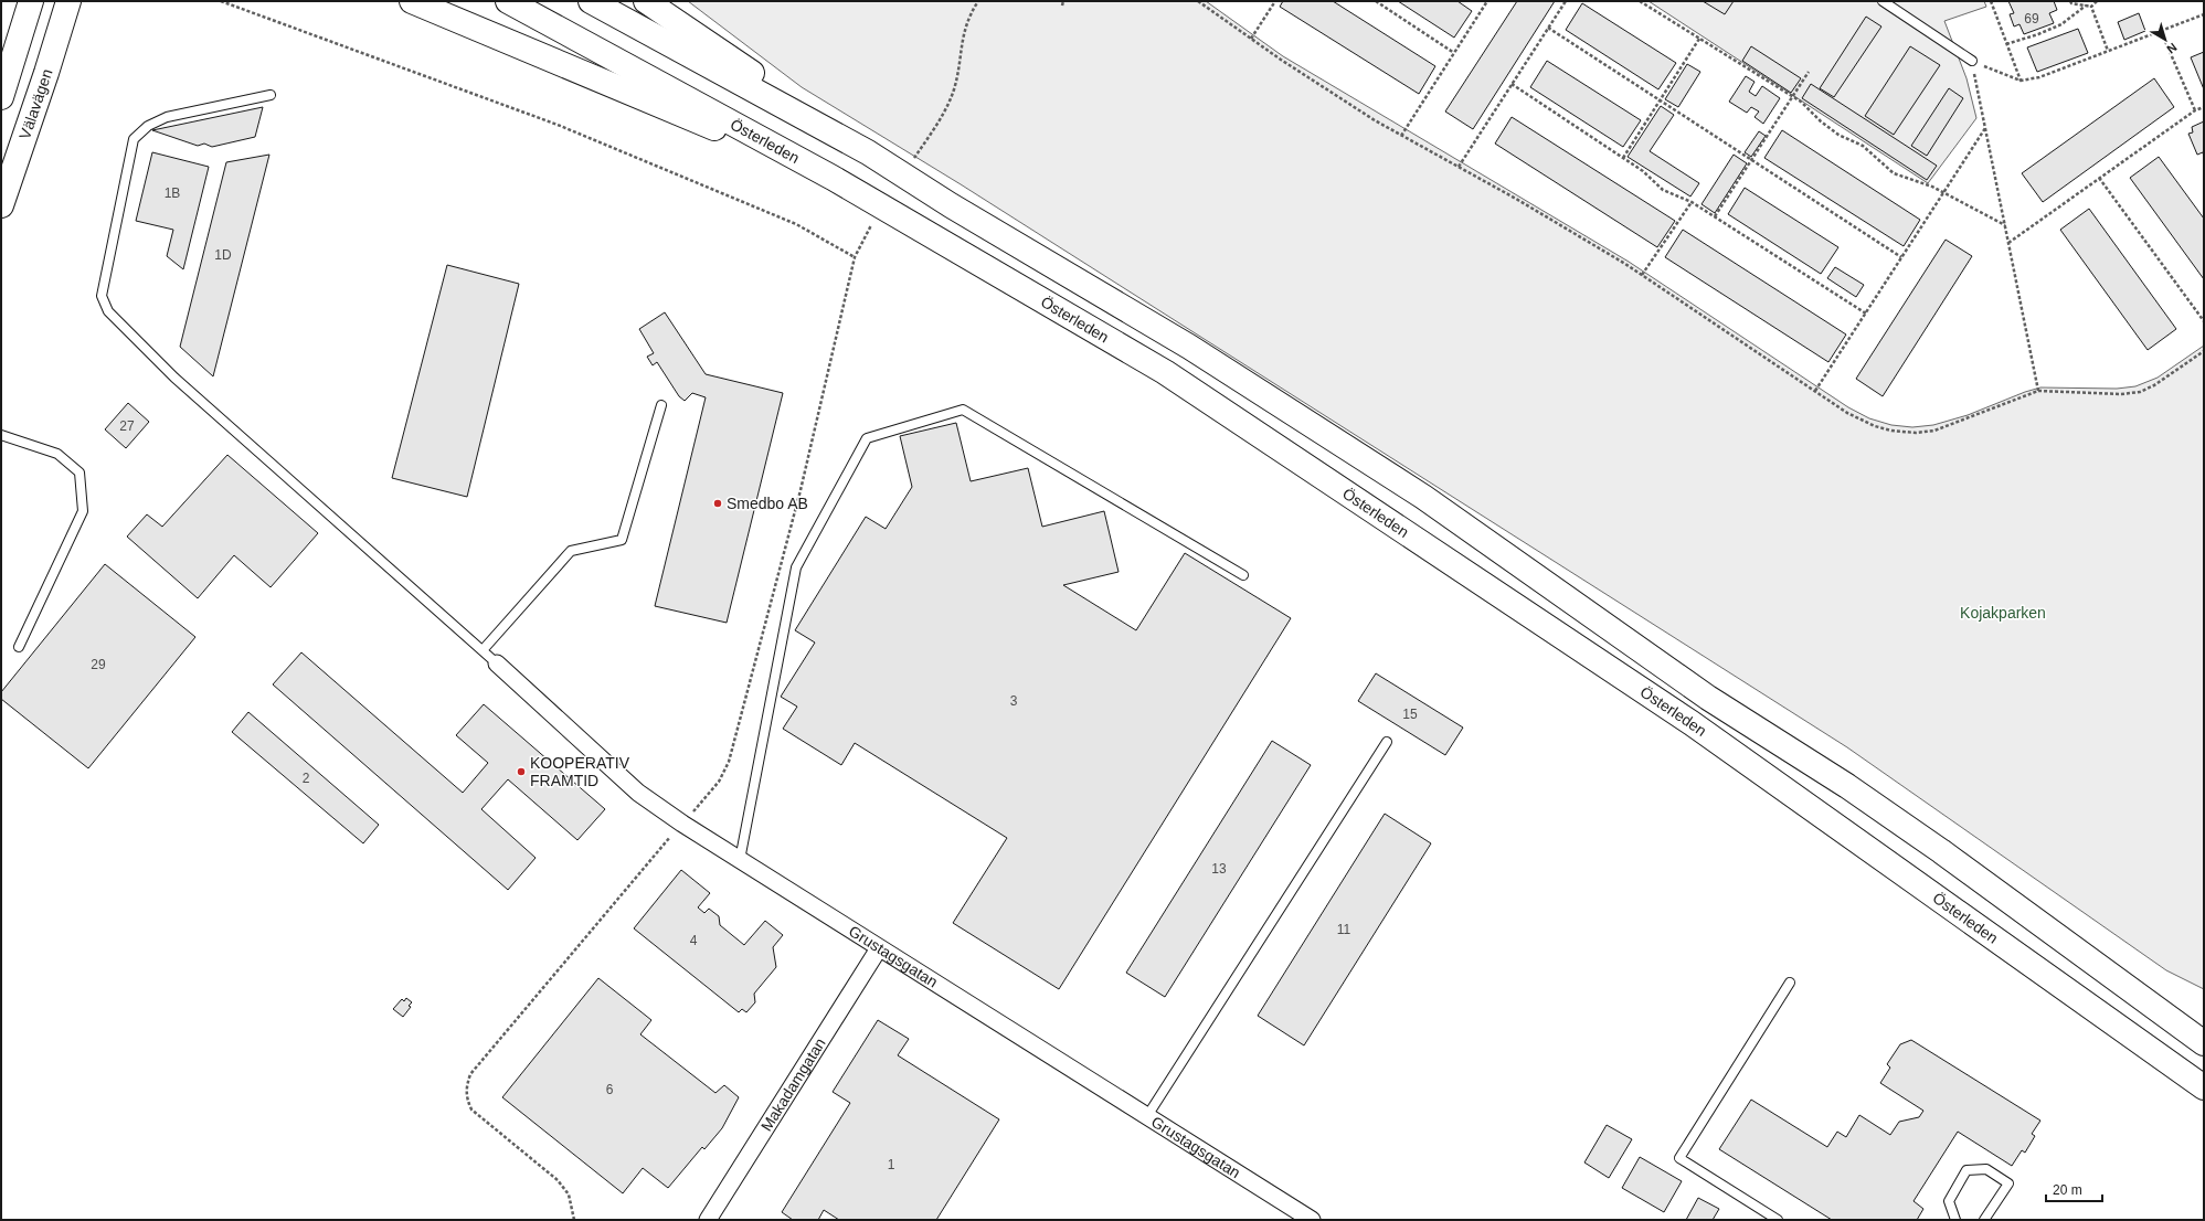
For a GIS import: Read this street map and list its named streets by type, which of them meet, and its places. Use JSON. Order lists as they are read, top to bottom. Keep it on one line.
{"streets":{"main road":["Välavägen","Österleden"],"street":["Grustagsgatan","Makadamgatan"]},"crossings":[["Grustagsgatan","Makadamgatan"]],"parks":["Kojakparken"],"places":["Smedbo AB","KOOPERATIV FRAMTID"],"house_numbers":["69","1B","1D","27","29","3","15","2","13","11","4","6","1"],"scale_bar":"20 m","north":"bottom right"}
